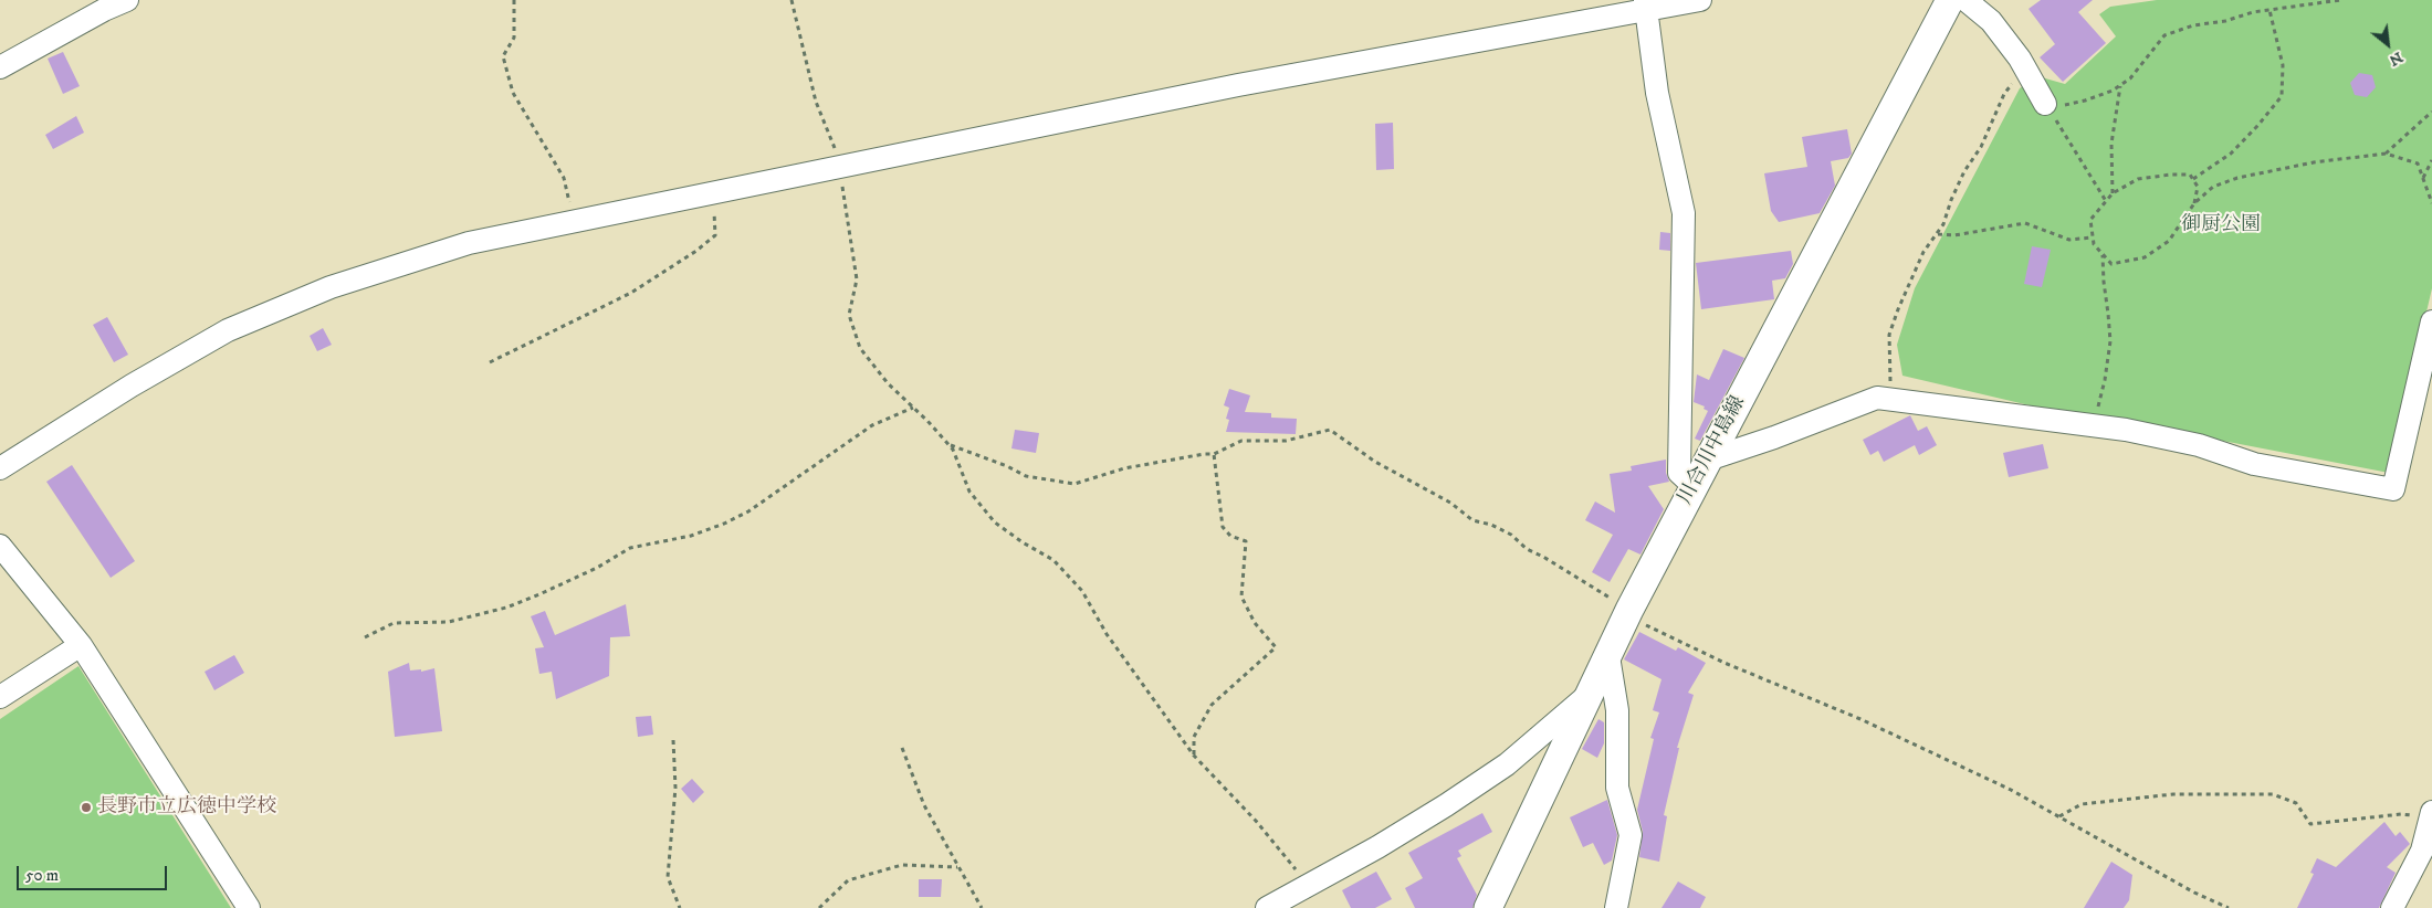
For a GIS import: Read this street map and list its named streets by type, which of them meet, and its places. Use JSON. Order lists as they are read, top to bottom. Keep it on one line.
{"streets":{"main road":["川合川中島線"]},"parks":["御厨公園"],"places":["長野市立広徳中学校"],"scale_bar":"50 m","north":"bottom right"}
